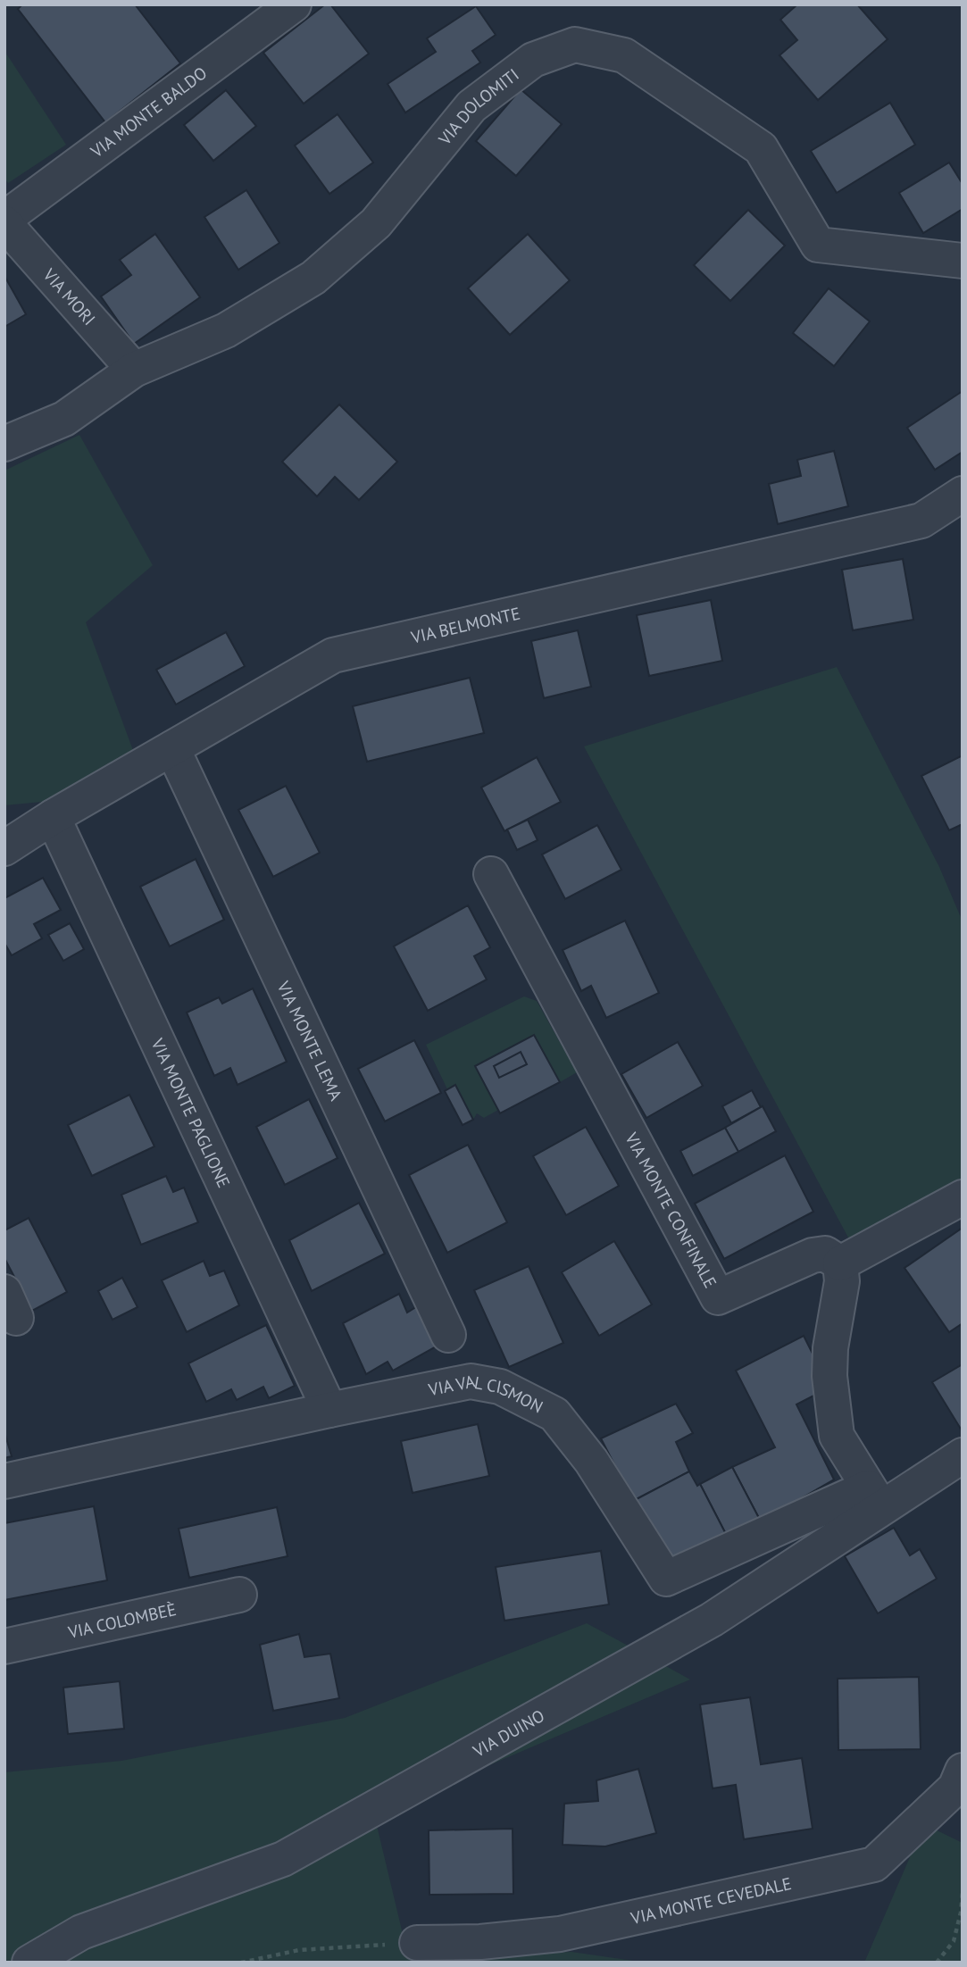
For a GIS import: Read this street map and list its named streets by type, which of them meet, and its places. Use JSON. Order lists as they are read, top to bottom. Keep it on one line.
{"streets":{"street":["VIA DOLOMITI","VIA MONTE BALDO","VIA MORI","VIA BELMONTE","VIA MONTE LEMA","VIA MONTE PAGLIONE","VIA MONTE CONFINALE","VIA VAL CISMON","VIA COLOMBEÈ","VIA DUINO","VIA MONTE CEVEDALE"]},"crossings":[["VIA DOLOMITI","VIA MORI"],["VIA MONTE BALDO","VIA MORI"],["VIA BELMONTE","VIA MONTE LEMA"],["VIA BELMONTE","VIA MONTE PAGLIONE"],["VIA MONTE PAGLIONE","VIA VAL CISMON"],["VIA VAL CISMON","VIA DUINO"]]}
